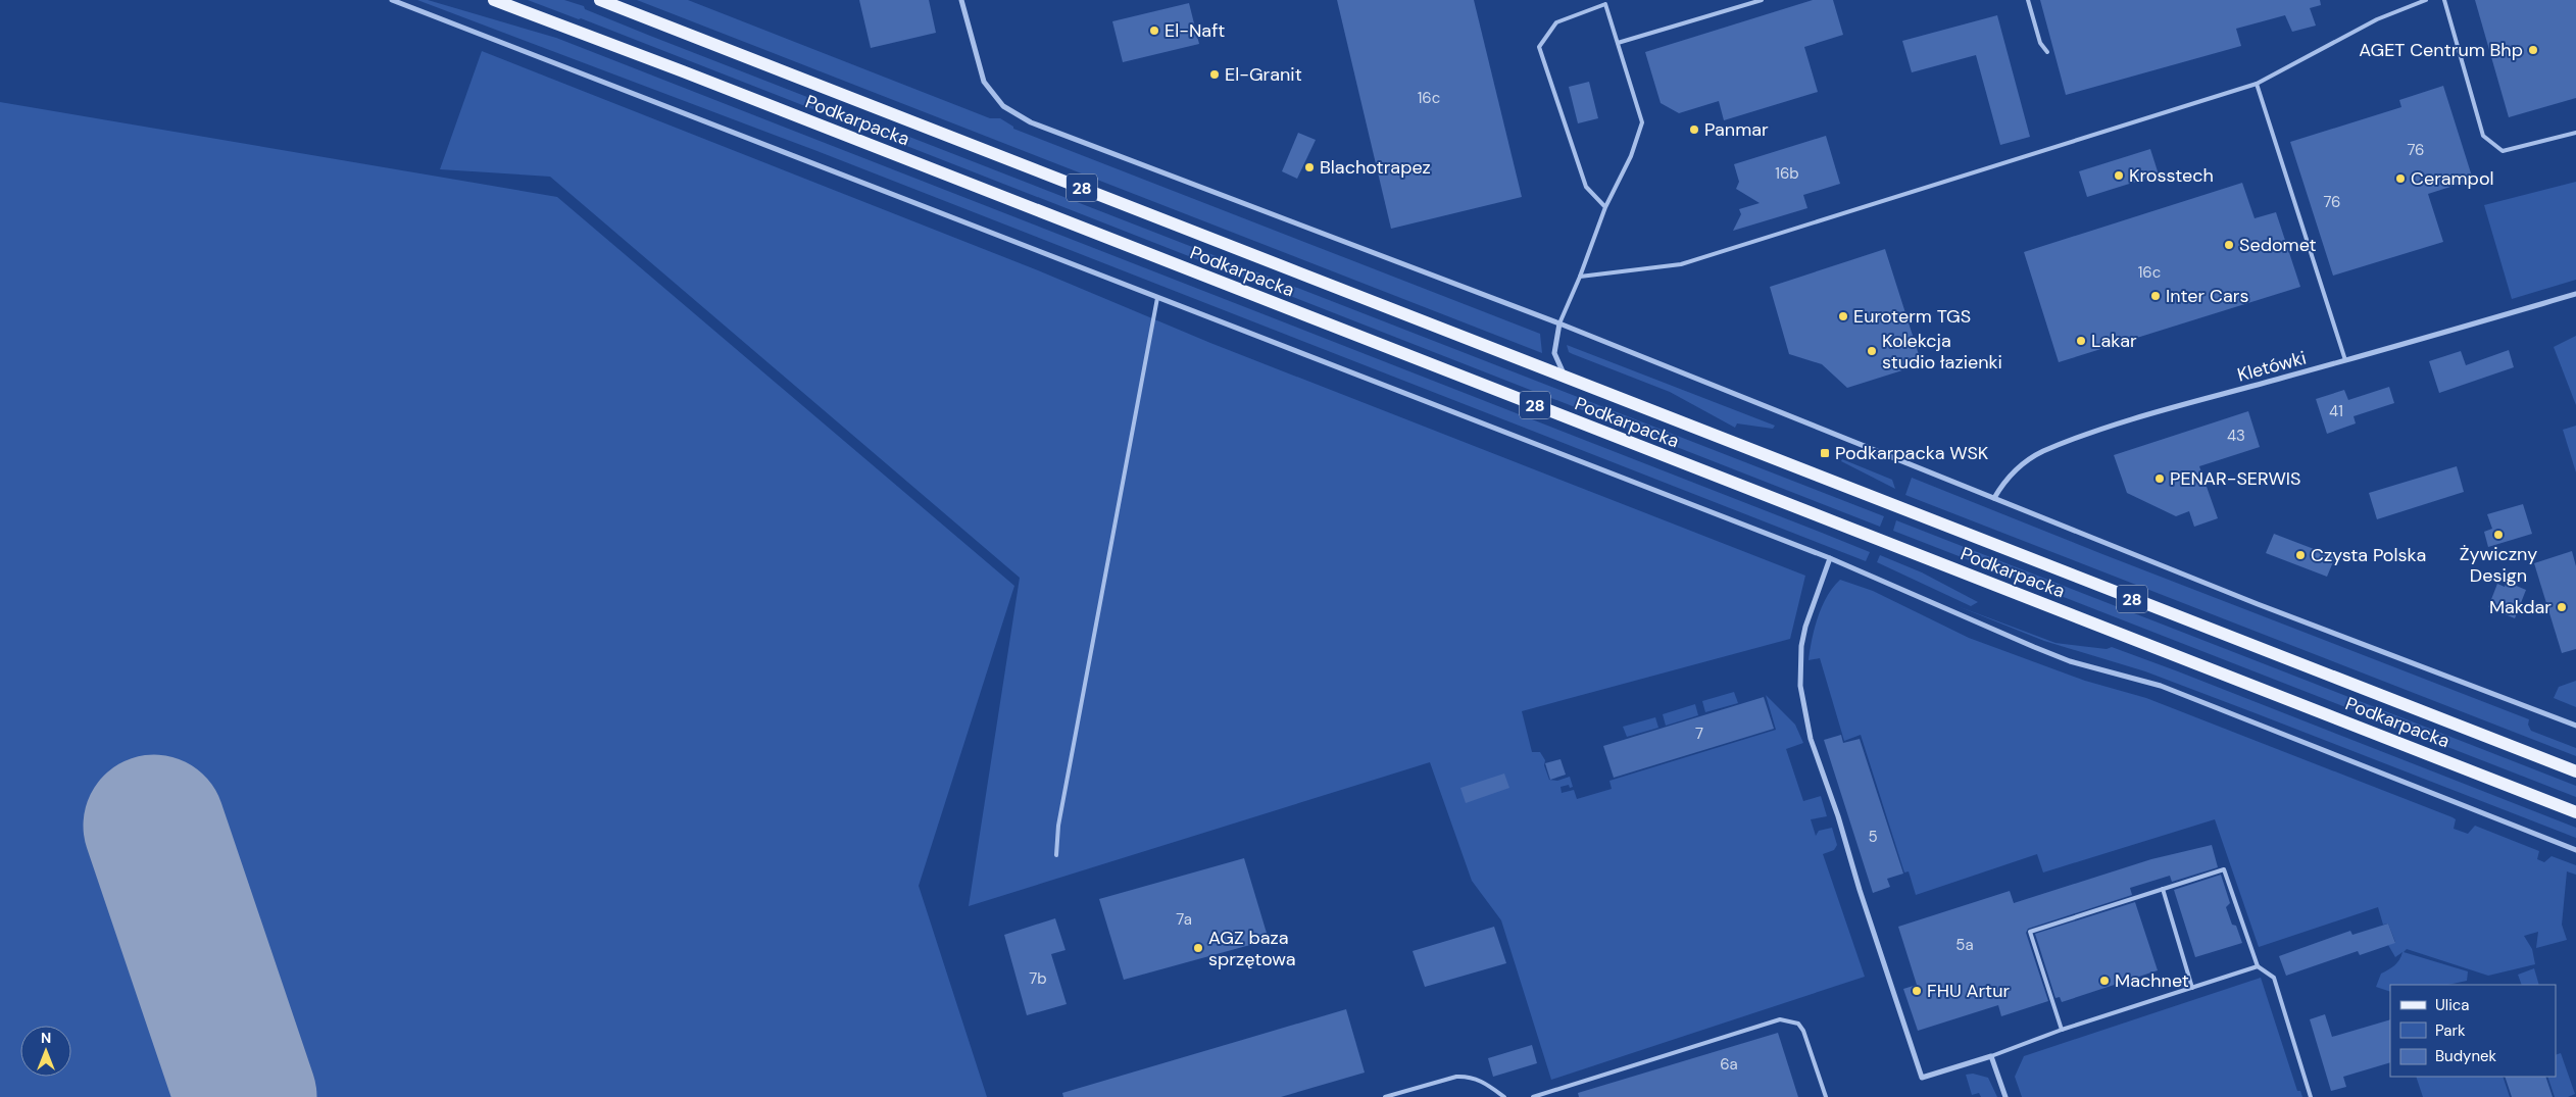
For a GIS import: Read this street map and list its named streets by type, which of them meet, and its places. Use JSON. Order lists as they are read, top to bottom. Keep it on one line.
{"streets":{"main road":["Podkarpacka","28"],"street":["Kletówki"]},"places":{"other":["El-Naft","AGET Centrum Bhp","El-Granit","Panmar","Blachotrapez","Krosstech","Cerampol","Sedomet","Inter Cars","Euroterm TGS","Lakar","Kolekcja studio łazienki","PENAR-SERWIS","Żywiczny Design","Czysta Polska","Makdar","AGZ baza sprzętowa","Machnet","FHU Artur"],"transit":["Podkarpacka WSK"]},"house_numbers":["16c","76","16b","76","16c","41","43","7","5","7a","5a","7b","6a"],"legend":["Ulica","Park","Budynek"],"north":"top"}
